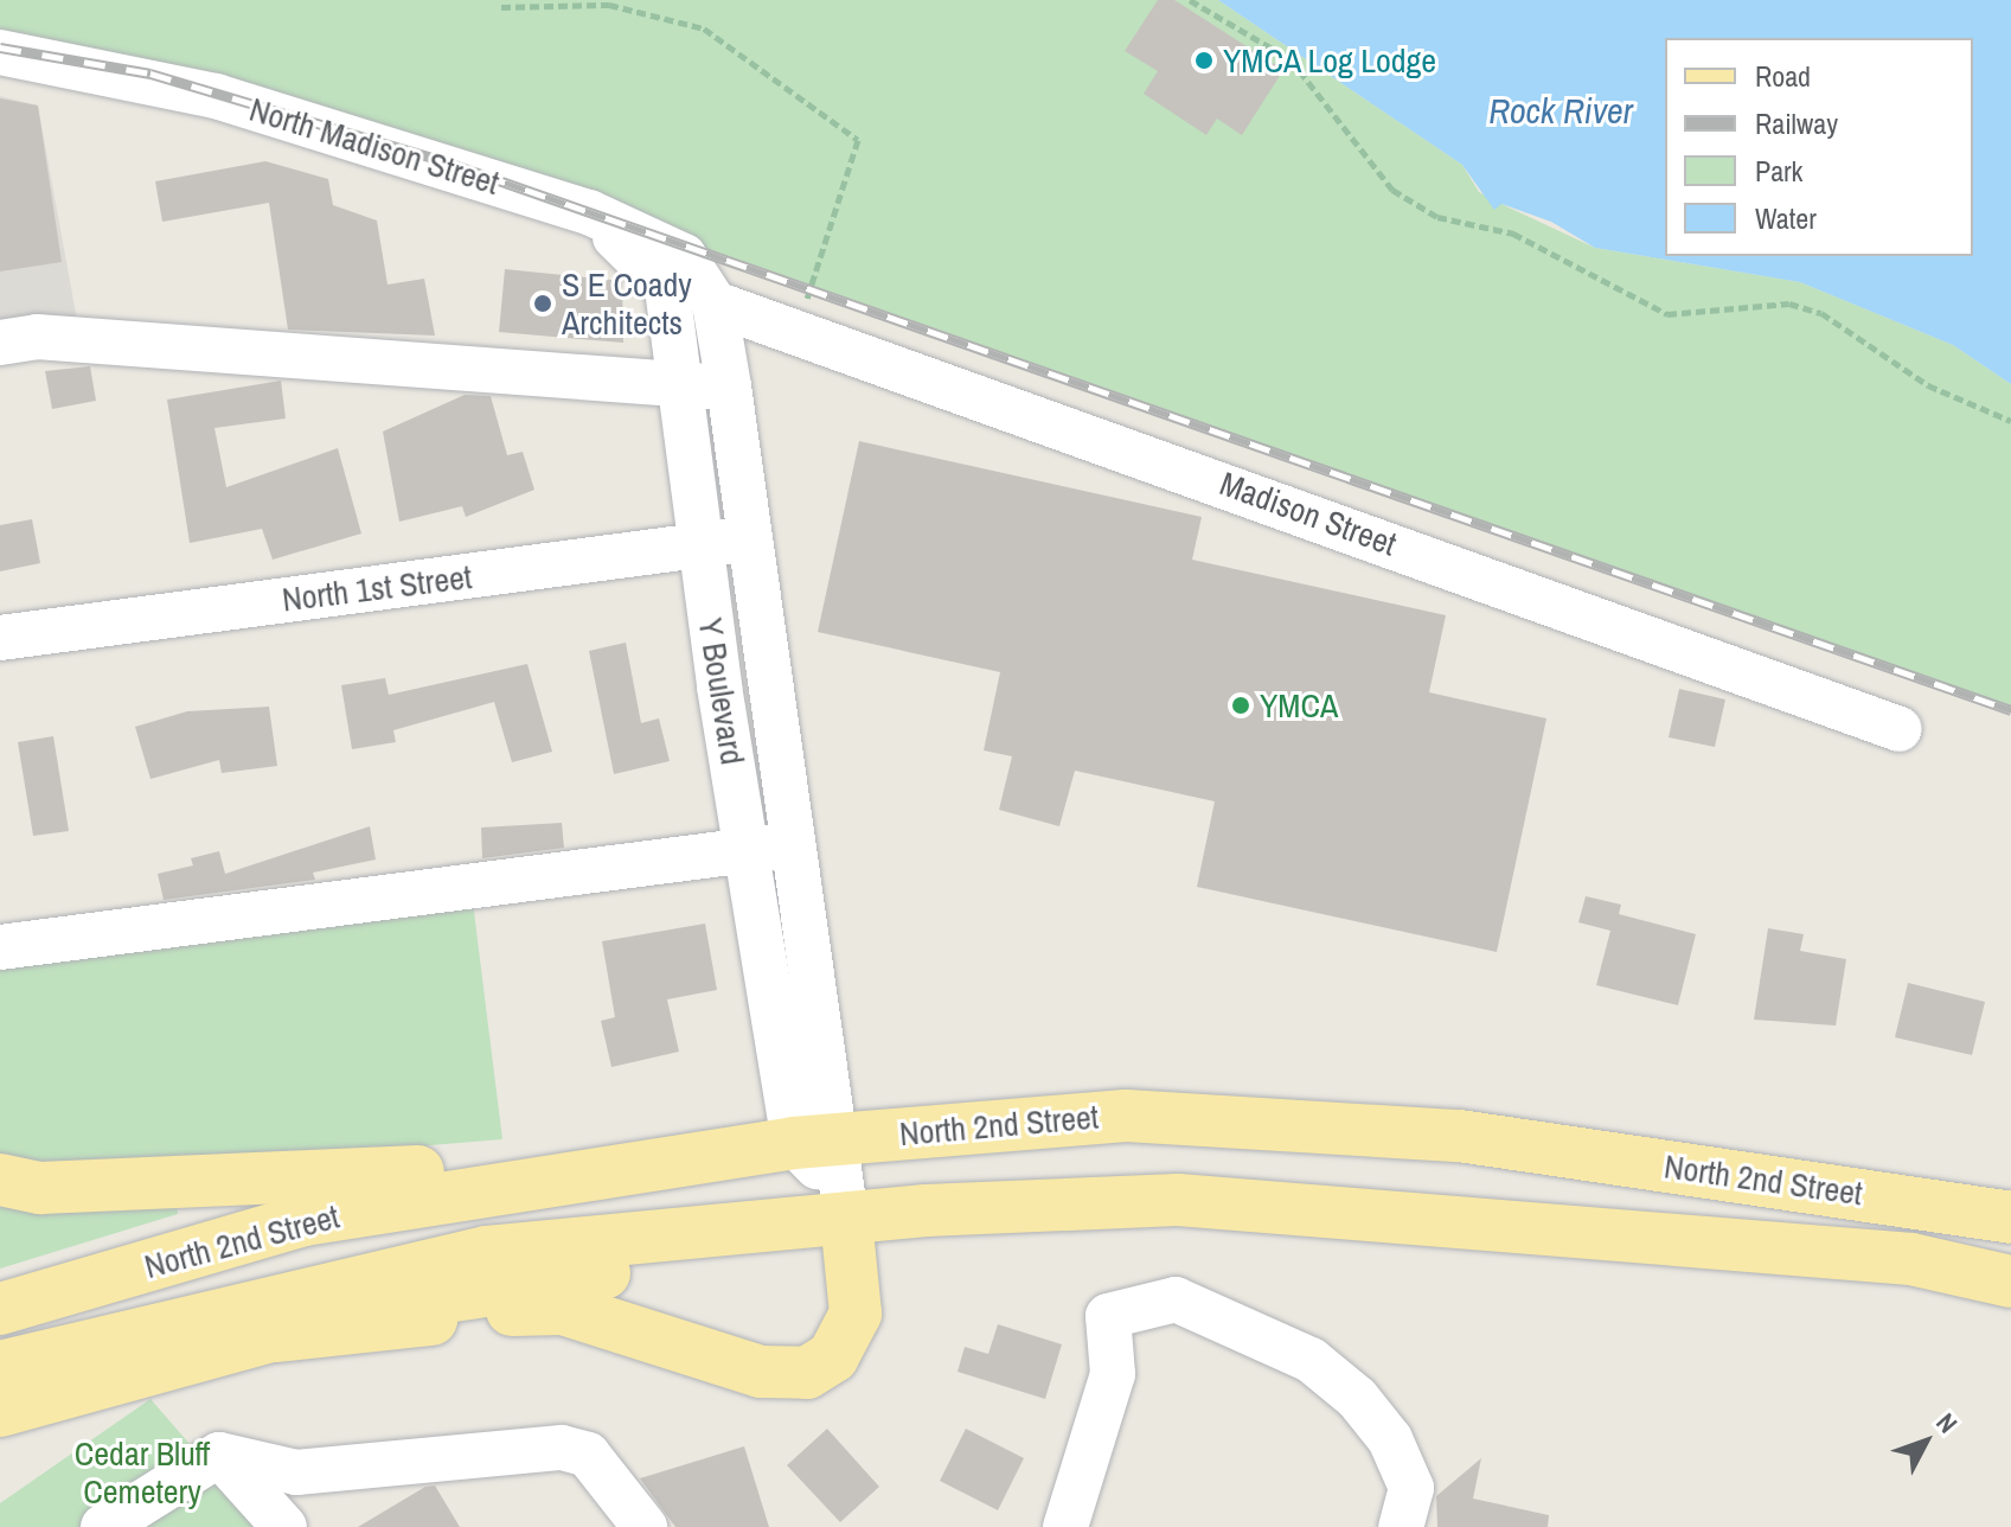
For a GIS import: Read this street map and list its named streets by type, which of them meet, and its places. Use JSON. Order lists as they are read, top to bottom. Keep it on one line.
{"streets":{"main road":["North 2nd Street"],"street":["North Madison Street","Madison Street","North 1st Street","Y Boulevard"]},"crossings":[["North Madison Street","Madison Street"],["North Madison Street","Y Boulevard"],["Madison Street","Y Boulevard"],["North 1st Street","Y Boulevard"],["Y Boulevard","North 2nd Street"]],"water":["Rock River"],"parks":["Cedar Bluff Cemetery"],"places":["YMCA Log Lodge","S E Coady Architects","YMCA"],"legend":["Road","Railway","Park","Water"],"north":"top right"}
